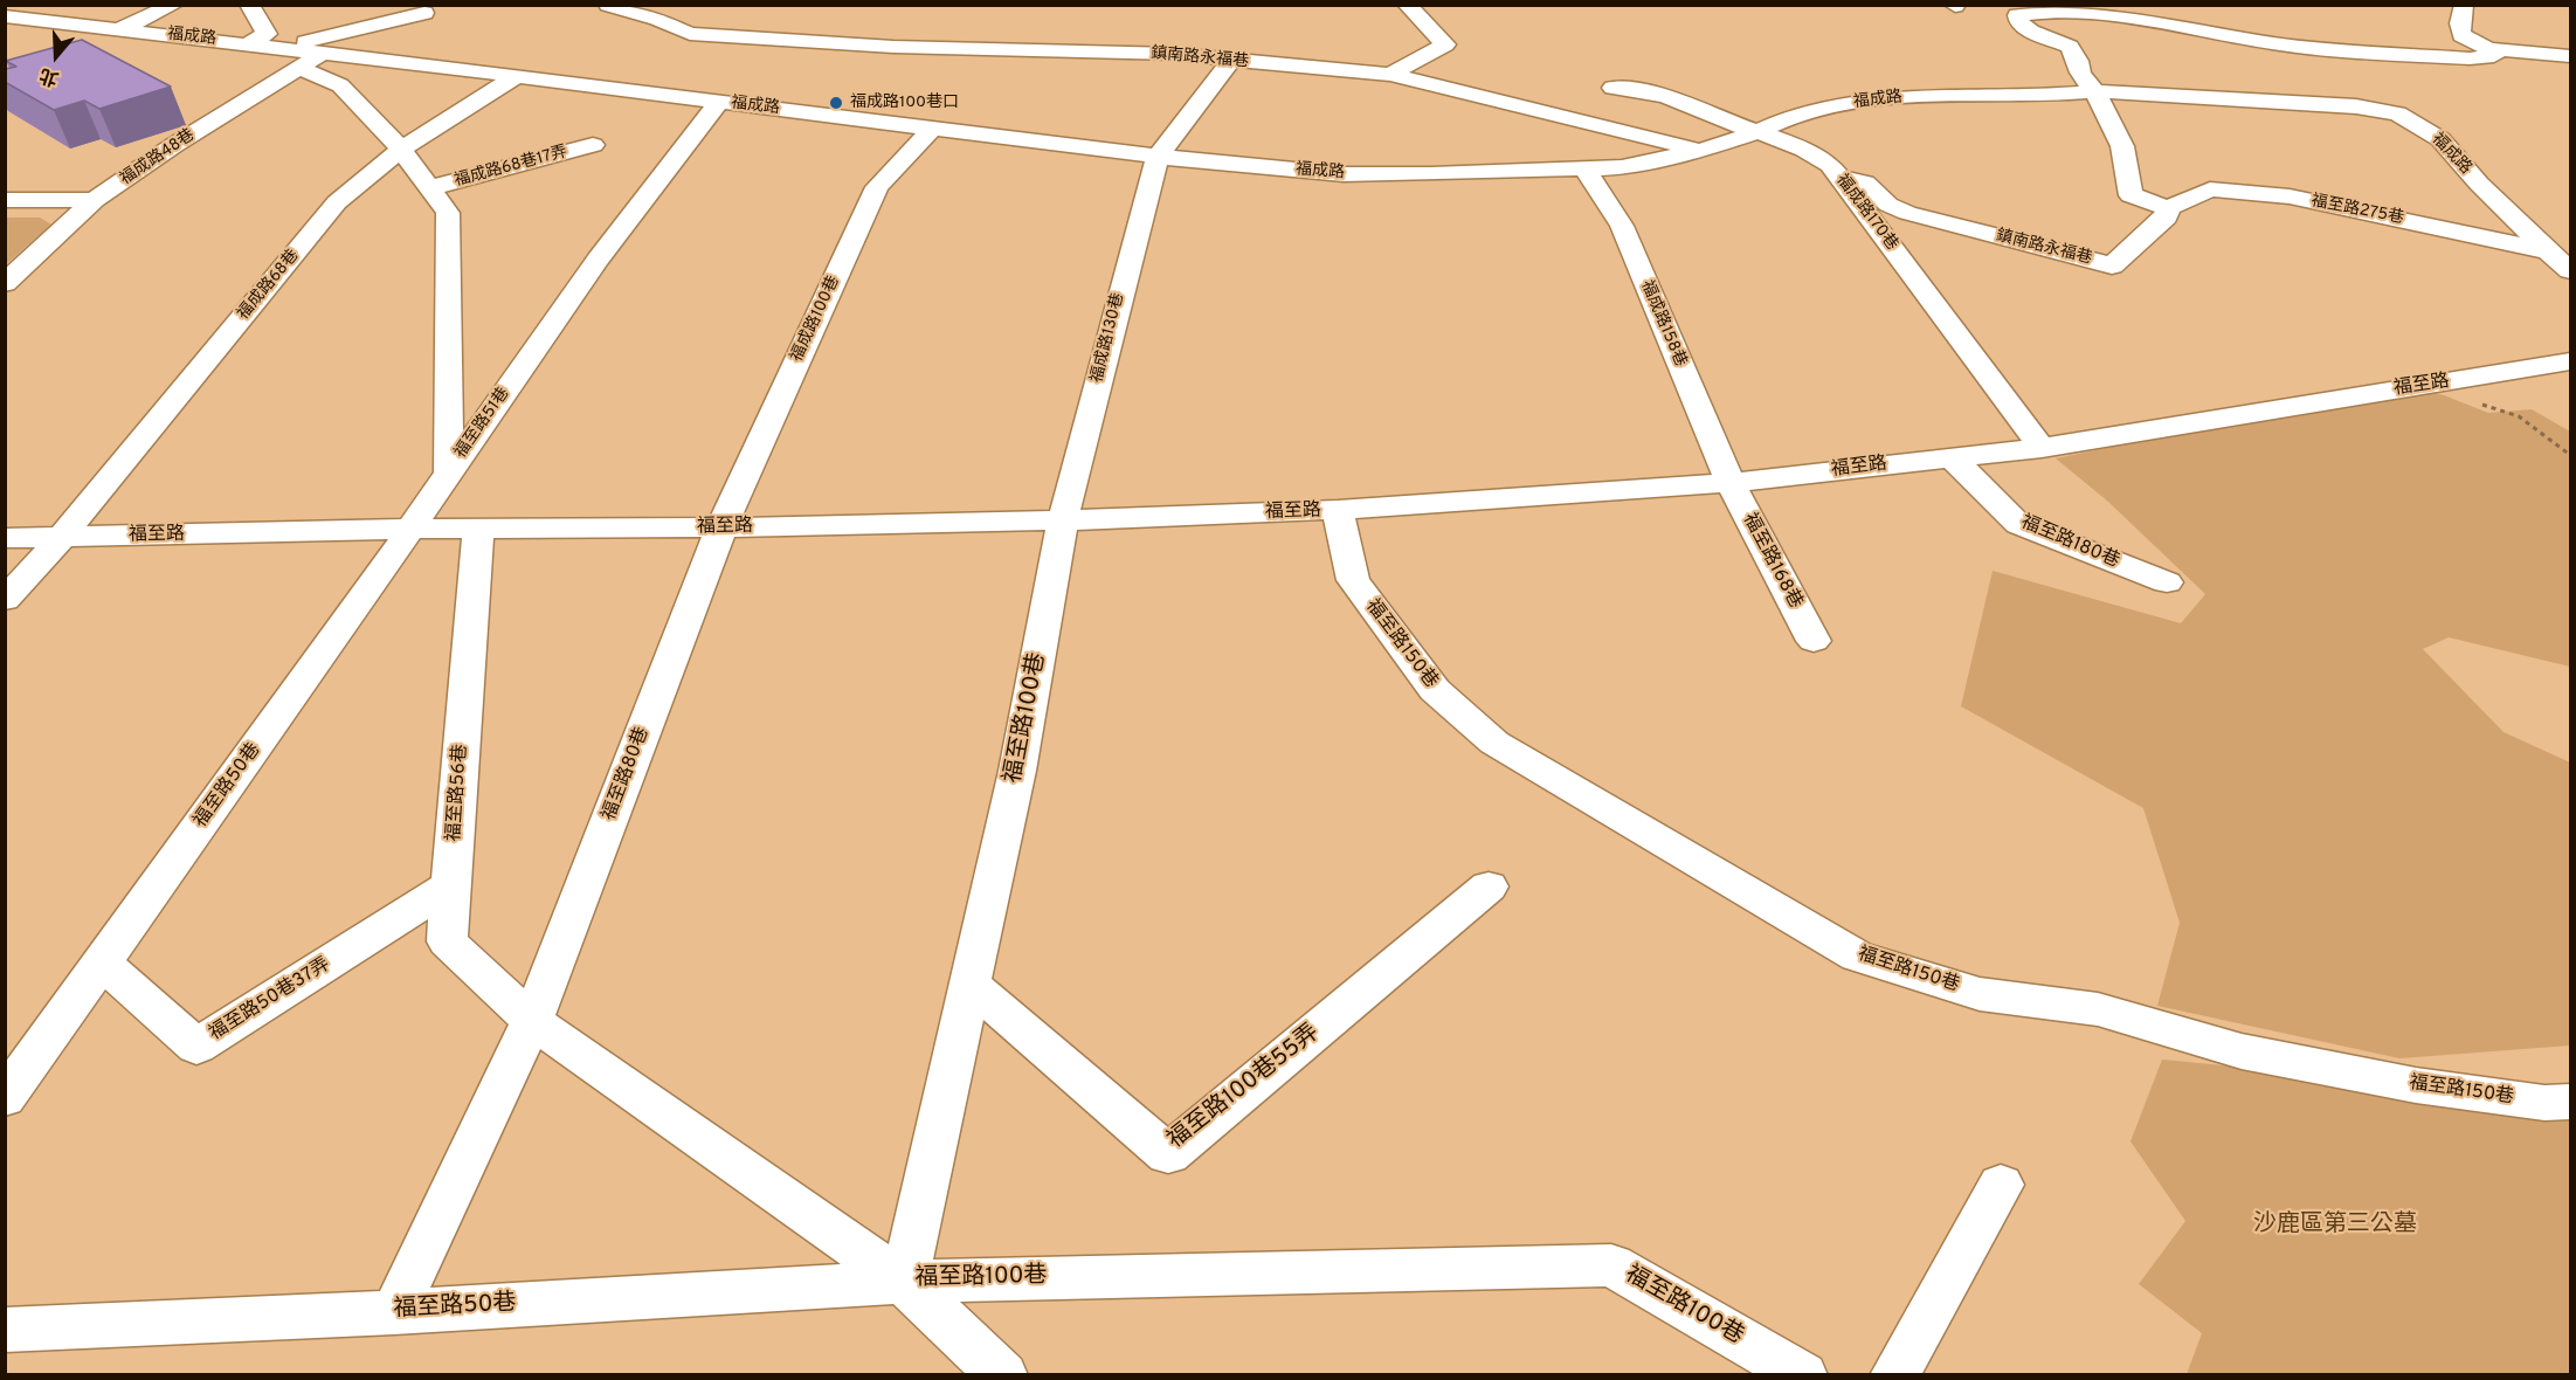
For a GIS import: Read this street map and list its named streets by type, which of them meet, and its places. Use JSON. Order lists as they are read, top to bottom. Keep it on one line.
{"streets":{"street":["福成路","鎮南路永福巷","福成路48巷","福成路68巷17弄","福至路275巷","福成路170巷","福成路68巷","福成路100巷","福成路158巷","福成路130巷","福至路","福至路51巷","福至路180巷","福至路168巷","福至路150巷","福至路100巷","福至路80巷","福至路50巷","福至路56巷","福至路50巷37弄","福至路100巷55弄"]},"crossings":[["福成路","鎮南路永福巷"],["福成路","福成路48巷"],["福成路","福至路275巷"],["福成路","福成路170巷"],["福成路","福成路68巷"],["福成路","福成路100巷"],["福成路","福成路158巷"],["福成路","福成路130巷"],["福成路","福至路51巷"],["鎮南路永福巷","福至路275巷"],["鎮南路永福巷","福成路170巷"],["福成路48巷","福至路51巷"],["福成路68巷17弄","福至路51巷"],["福成路170巷","福至路"],["福成路68巷","福至路"],["福成路68巷","福至路51巷"],["福成路100巷","福至路"],["福成路100巷","福至路80巷"],["福成路158巷","福至路"],["福成路158巷","福至路168巷"],["福成路130巷","福至路"],["福成路130巷","福至路100巷"],["福至路","福至路180巷"],["福至路","福至路168巷"],["福至路","福至路150巷"],["福至路","福至路100巷"],["福至路","福至路80巷"],["福至路","福至路50巷"],["福至路","福至路56巷"],["福至路51巷","福至路50巷"],["福至路100巷","福至路50巷"],["福至路100巷","福至路100巷55弄"],["福至路80巷","福至路50巷"],["福至路80巷","福至路56巷"],["福至路50巷","福至路50巷37弄"],["福至路56巷","福至路50巷37弄"]],"parks":["沙鹿區第三公墓"],"places":["福成路100巷口"],"north":"bottom"}
